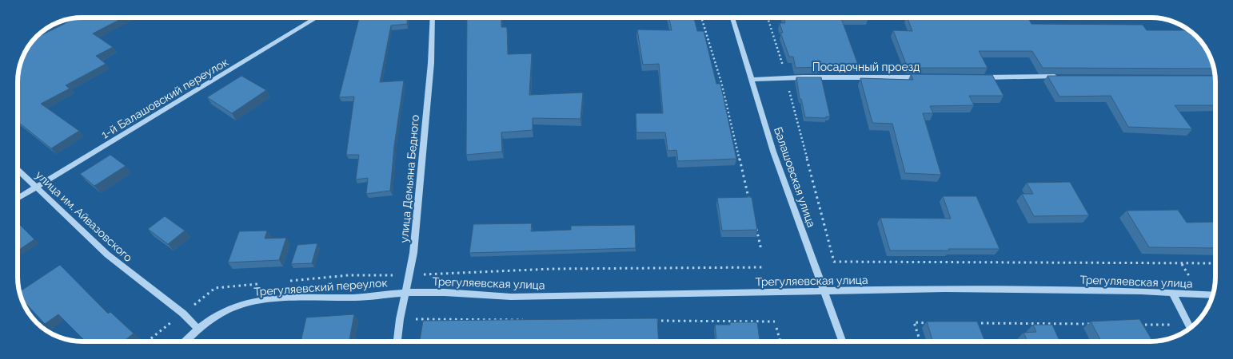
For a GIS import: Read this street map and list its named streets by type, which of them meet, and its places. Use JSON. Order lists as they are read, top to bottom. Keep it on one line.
{"streets":{"street":["Посадочный проезд","1-й Балашовский переулок","Балашовская улица","улица Демьяна Бедного","улица им. Айвазовского","Трегуляевская улица","Трегуляевский переулок"]},"crossings":[["Посадочный проезд","Балашовская улица"],["1-й Балашовский переулок","улица им. Айвазовского"],["Балашовская улица","Трегуляевская улица"],["улица Демьяна Бедного","Трегуляевская улица"],["улица Демьяна Бедного","Трегуляевский переулок"],["улица им. Айвазовского","Трегуляевский переулок"],["Трегуляевская улица","Трегуляевский переулок"]]}
